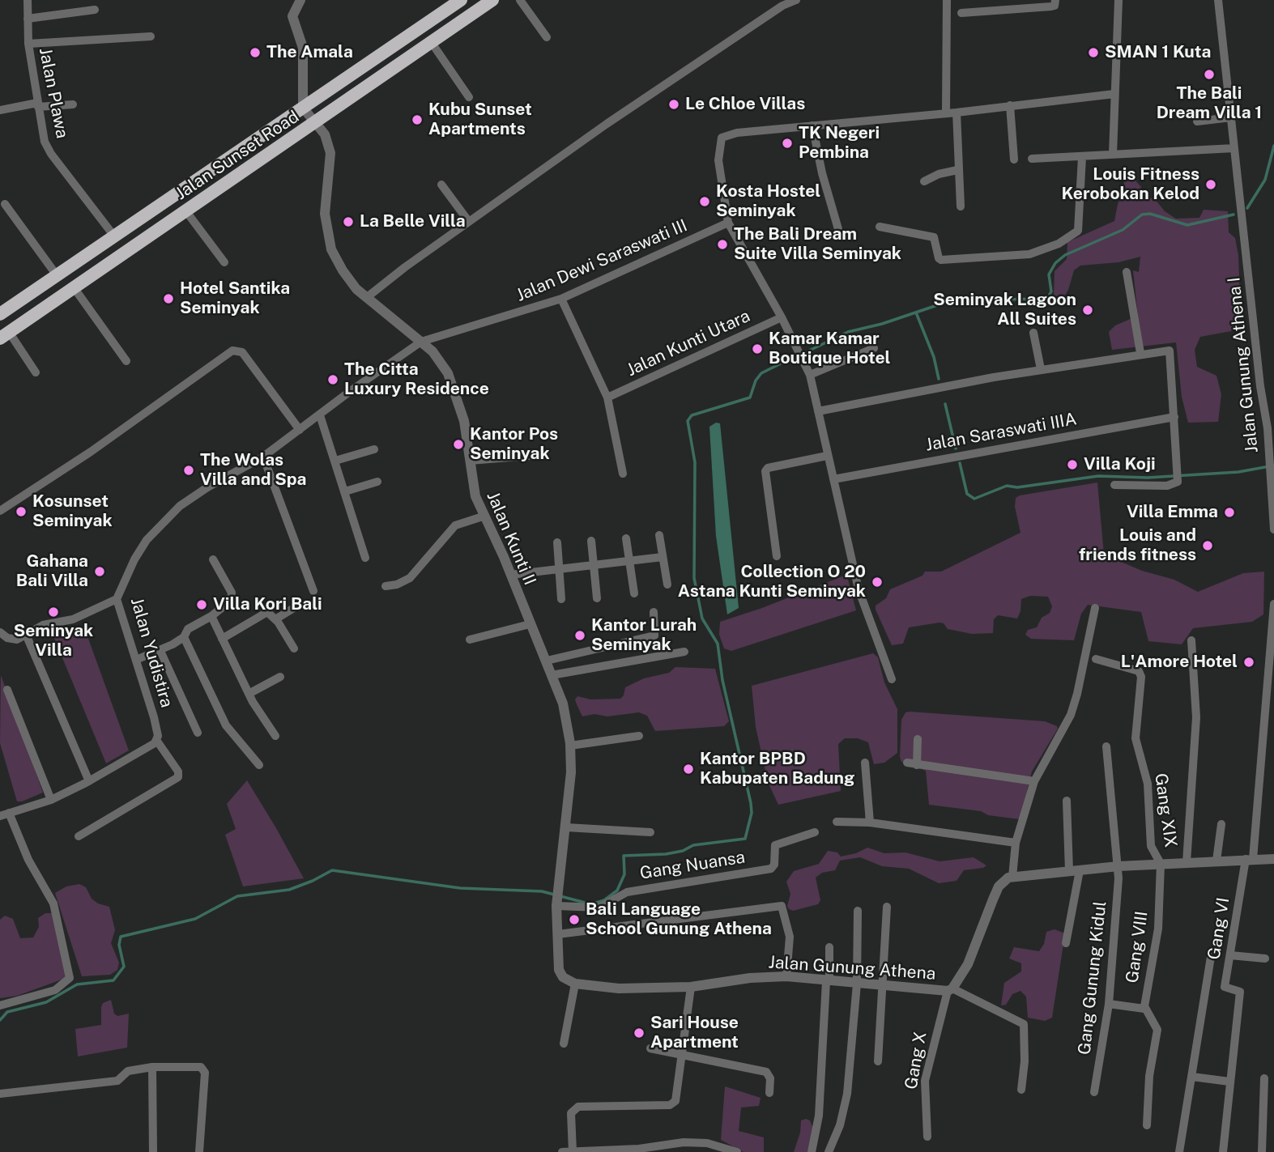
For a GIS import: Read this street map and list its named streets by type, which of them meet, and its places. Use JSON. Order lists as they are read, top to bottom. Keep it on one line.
{"streets":{"highway":["Jalan Sunset Road"],"street":["Jalan Plawa","Jalan Dewi Saraswati III","Jalan Kunti Utara","Jalan Gunung Athena I","Jalan Saraswati IIIA","Jalan Kunti II","Jalan Yudistira","Gang XIX","Gang Nuansa","Gang VI","Gang VIII","Jalan Gunung Athena","Gang Gunung Kidul","Gang X"]},"crossings":[["Jalan Plawa","Jalan Sunset Road"],["Jalan Sunset Road","Jalan Kunti II"],["Jalan Dewi Saraswati III","Jalan Kunti II"],["Jalan Dewi Saraswati III","Jalan Yudistira"],["Jalan Kunti II","Jalan Yudistira"],["Jalan Kunti II","Gang Nuansa"],["Jalan Kunti II","Jalan Gunung Athena"],["Gang XIX","Gang VIII"],["Jalan Gunung Athena","Gang X"]],"places":["The Amala","SMAN 1 Kuta","The Bali Dream Villa 1","Le Chloe Villas","Kubu Sunset Apartments","TK Negeri Pembina","Louis Fitness Kerobokan Kelod","Kosta Hostel Seminyak","La Belle Villa","The Bali Dream Suite Villa Seminyak","Hotel Santika Seminyak","Seminyak Lagoon All Suites","Kamar Kamar Boutique Hotel","The Citta Luxury Residence","Kantor Pos Seminyak","Villa Koji","The Wolas Villa and Spa","Kosunset Seminyak","Villa Emma","Louis and friends fitness","Gahana Bali Villa","Collection O 20 Astana Kunti Seminyak","Villa Kori Bali","Seminyak Villa","Kantor Lurah Seminyak","L'Amore Hotel","Kantor BPBD Kabupaten Badung","Bali Language School Gunung Athena","Sari House Apartment"]}
